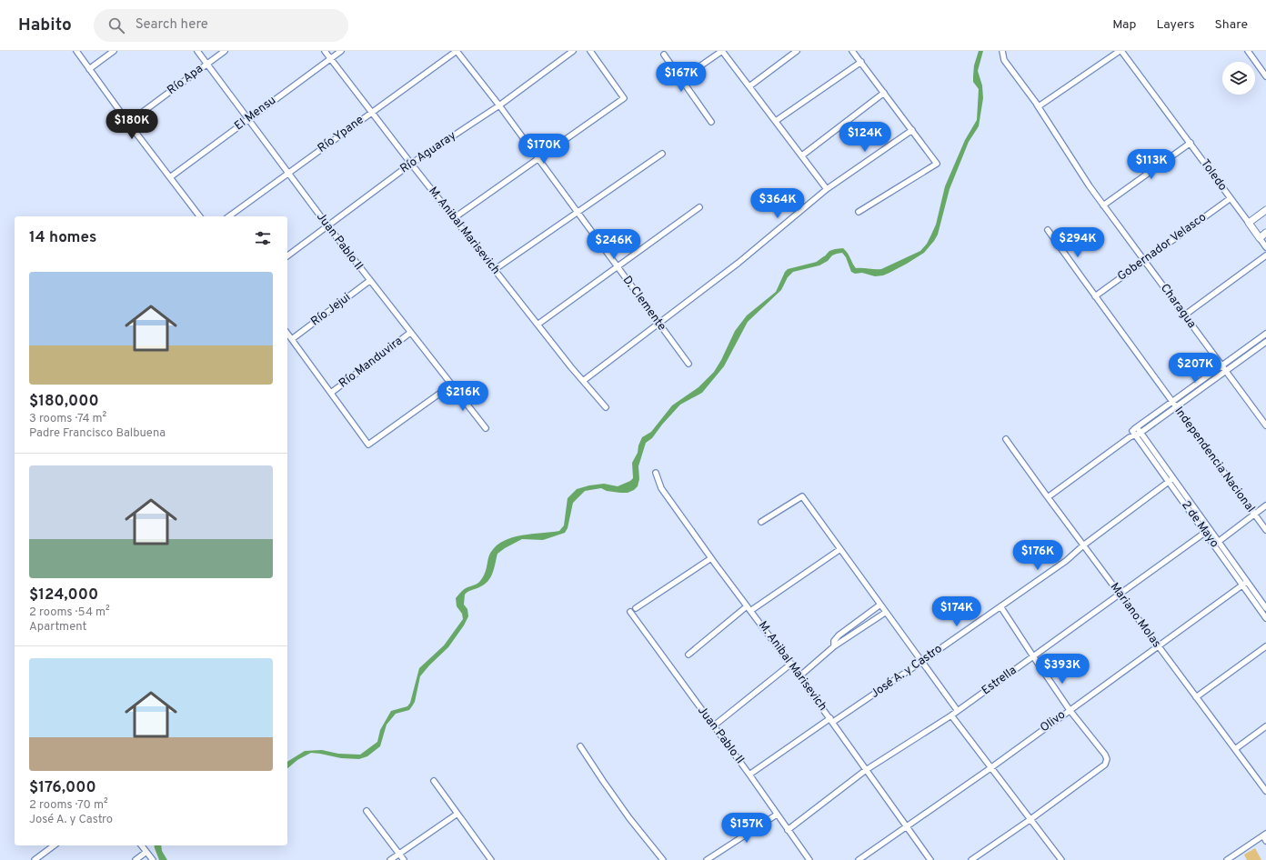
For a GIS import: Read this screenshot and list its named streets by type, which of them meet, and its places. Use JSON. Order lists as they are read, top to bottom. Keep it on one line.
{"streets":{"main road":["Toledo"],"street":["Río Apa","El Mensu","Río Ypane","Río Aguaray","M. Anibal Marisevich","Juan Pablo II","Gobernador Velasco","D. Clemente","Charagua","Río Jejui","Río Manduvira","Independencia Nacional","2 de Mayo","Mariano Molas","José A. y Castro","Estrella","Olivo"]},"crossings":[["Río Apa","Juan Pablo II"],["El Mensu","M. Anibal Marisevich"],["El Mensu","Juan Pablo II"],["Río Ypane","M. Anibal Marisevich"],["Río Ypane","Juan Pablo II"],["Río Ypane","D. Clemente"],["Río Aguaray","M. Anibal Marisevich"],["Río Aguaray","Juan Pablo II"],["Río Aguaray","D. Clemente"],["Toledo","Gobernador Velasco"],["M. Anibal Marisevich","José A. y Castro"],["M. Anibal Marisevich","Estrella"],["M. Anibal Marisevich","Olivo"],["Juan Pablo II","Río Jejui"],["Juan Pablo II","Río Manduvira"],["Juan Pablo II","José A. y Castro"],["Juan Pablo II","Estrella"],["Gobernador Velasco","Charagua"],["Gobernador Velasco","Independencia Nacional"],["2 de Mayo","José A. y Castro"],["2 de Mayo","Estrella"],["2 de Mayo","Olivo"],["Mariano Molas","José A. y Castro"],["Mariano Molas","Estrella"],["Mariano Molas","Olivo"]],"page":{"header":"Habito","search":"Search here","nav":["Map","Layers","Share"],"price":["$167K","$180K","$124K","$170K","$113K","$364K","$294K","$246K","$207K","$216K","$176K","$174K","$393K","$157K"],"heading":"14 homes","list":[{"name":"$180,000","note":"3 rooms · 74 m² · Padre Francisco Balbuena"},{"name":"$124,000","note":"2 rooms · 54 m² · Apartment"},{"name":"$176,000","note":"2 rooms · 70 m² · José A. y Castro"}]}}
